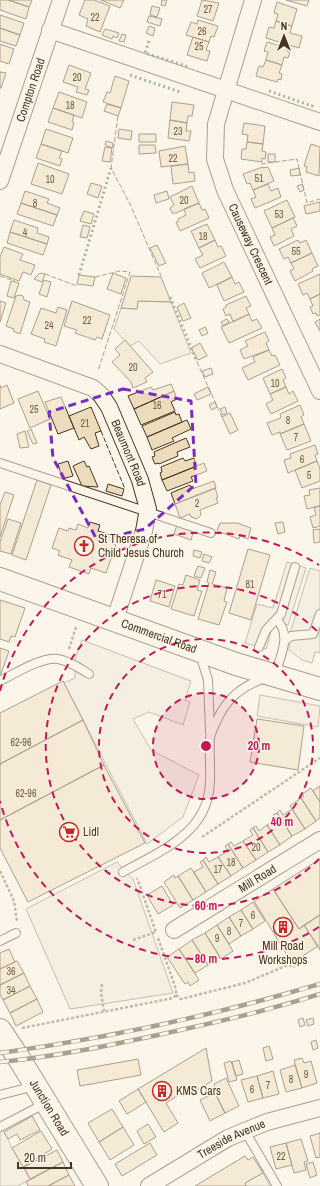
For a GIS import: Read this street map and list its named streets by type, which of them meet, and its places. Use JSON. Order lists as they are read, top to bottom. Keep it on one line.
{"streets":{"main road":["Commercial Road","Junction Road"],"street":["Compton Road","Causeway Crescent","Beaumont Road","Mill Road","Treeside Avenue"]},"crossings":[["Beaumont Road","Commercial Road"]],"places":{"church":["St Theresa of Child Jesus Church"],"supermarket":["Lidl"],"building":["Mill Road Workshops","KMS Cars"]},"house_numbers":["27","22","26","25","20","18","23","22","51","10","20","8","53","4","18","55","22","24","20","10","16","25","8","21","7","6","5","2","81","71","62-96","62-96","20","18","17","6","7","8","9","36","34","9","8","7","6","22"],"scale_bar":"20 m","north":"top","rings":["20 m","40 m","60 m","80 m"]}
